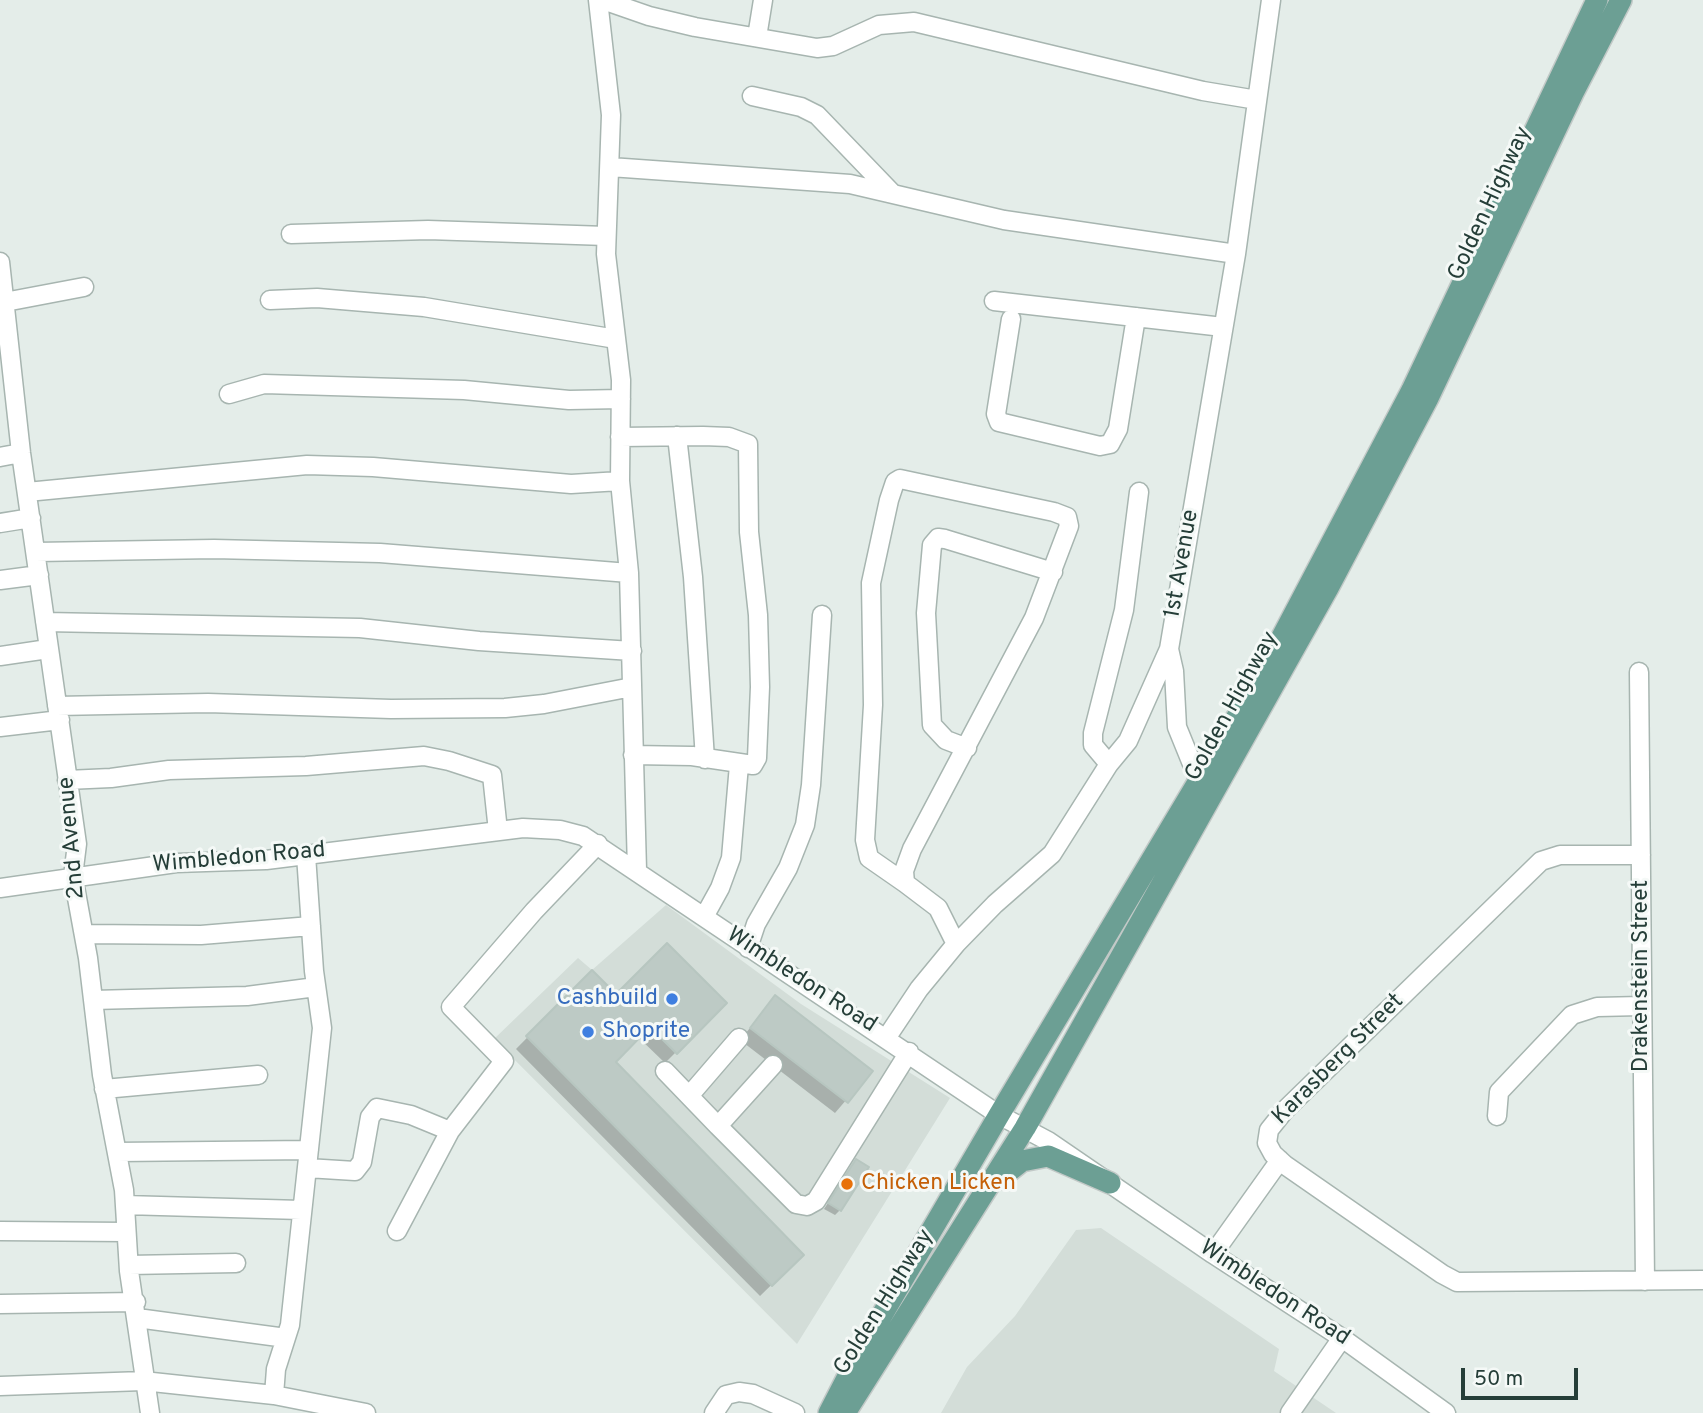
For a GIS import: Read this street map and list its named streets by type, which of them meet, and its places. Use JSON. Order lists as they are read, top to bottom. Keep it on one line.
{"streets":{"main road":["Golden Highway"],"street":["1st Avenue","2nd Avenue","Wimbledon Road","Drakenstein Street","Karasberg Street"]},"crossings":[["Golden Highway","Wimbledon Road"],["1st Avenue","Wimbledon Road"],["2nd Avenue","Wimbledon Road"],["Drakenstein Street","Karasberg Street"]],"places":["Cashbuild","Shoprite","Chicken Licken"],"scale_bar":"50 m"}
